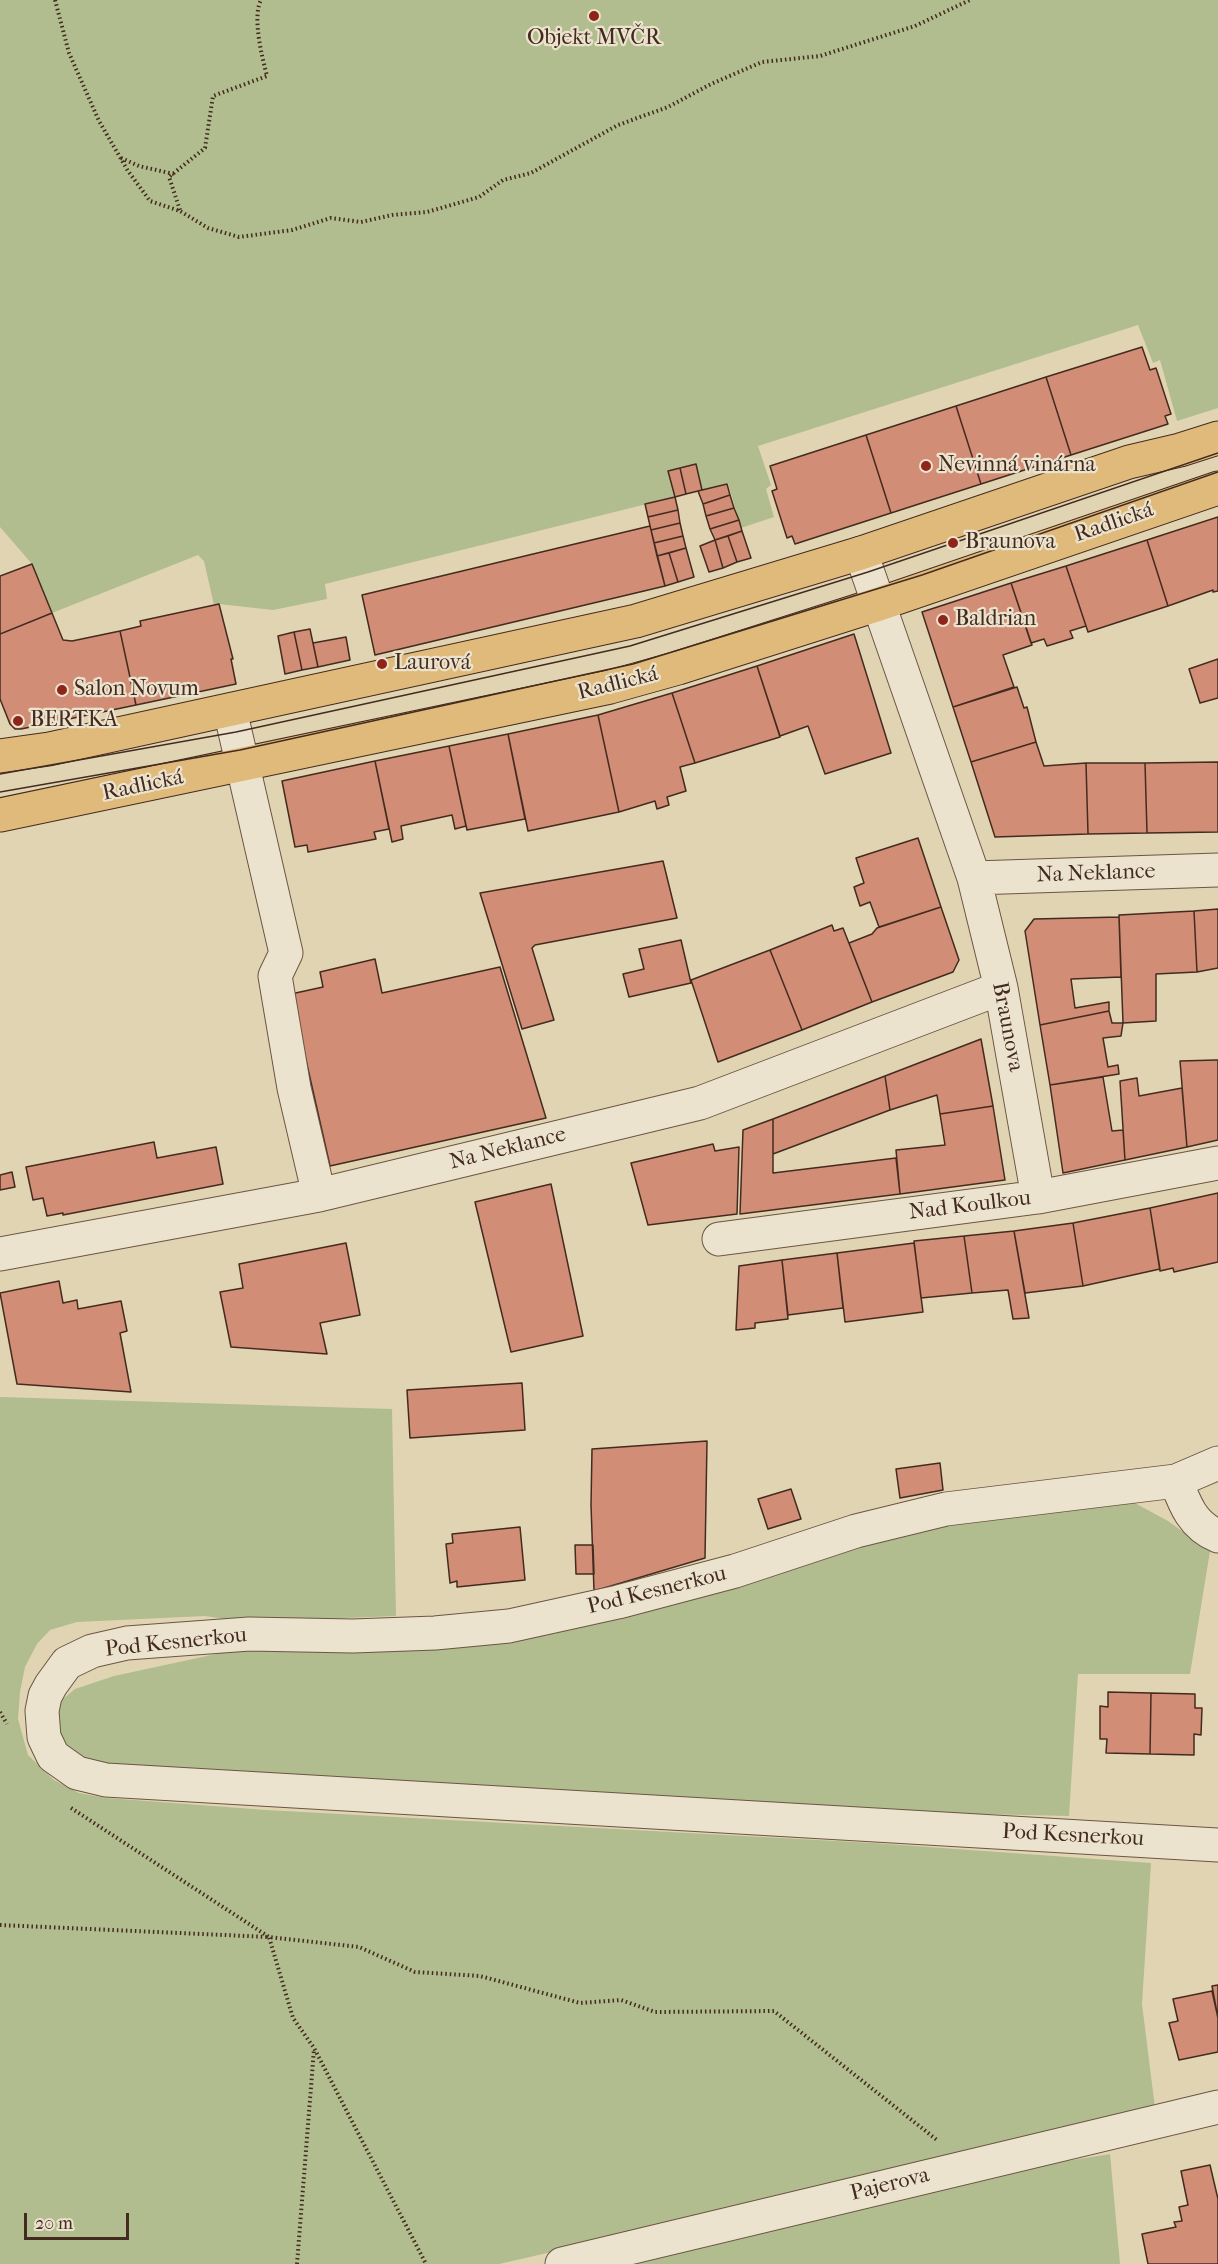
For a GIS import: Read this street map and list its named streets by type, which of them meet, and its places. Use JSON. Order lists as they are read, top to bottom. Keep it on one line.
{"streets":{"main road":["Radlická"],"street":["Na Neklance","Braunova","Nad Koulkou","Pod Kesnerkou","Pajerova"]},"crossings":[["Radlická","Braunova"],["Na Neklance","Braunova"],["Braunova","Nad Koulkou"]],"places":["Objekt MVČR","Nevinná vinárna","Braunova","Baldrian","Laurová","Salon Novum","BERTKA"],"scale_bar":"20 m"}
